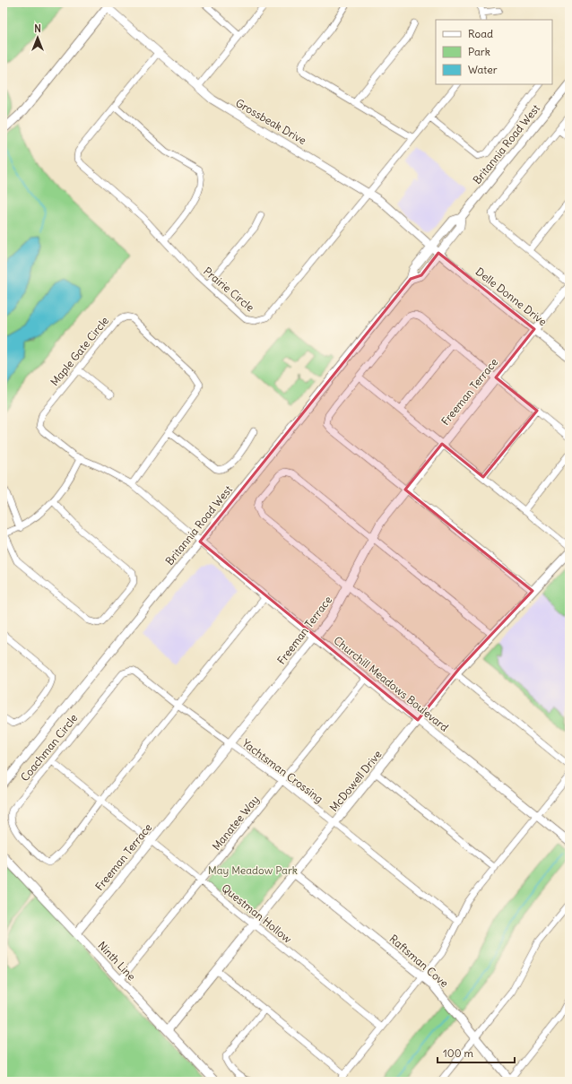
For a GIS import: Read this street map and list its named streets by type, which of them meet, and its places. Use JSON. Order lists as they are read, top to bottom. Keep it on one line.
{"streets":{"street":["Grossbeak Drive","Britannia Road West","Prairie Circle","Delle Donne Drive","Maple Gate Circle","Freeman Terrace","Churchill Meadows Boulevard","Coachman Circle","Yachtsman Crossing","McDowell Drive","Manatee Way","Questman Hollow","Ninth Line","Raftsman Cove"]},"crossings":[["Grossbeak Drive","Britannia Road West"],["Grossbeak Drive","Prairie Circle"],["Grossbeak Drive","Delle Donne Drive"],["Britannia Road West","Delle Donne Drive"],["Britannia Road West","Maple Gate Circle"],["Britannia Road West","Churchill Meadows Boulevard"],["Delle Donne Drive","Freeman Terrace"],["Maple Gate Circle","Churchill Meadows Boulevard"],["Freeman Terrace","Churchill Meadows Boulevard"],["Freeman Terrace","Yachtsman Crossing"],["Freeman Terrace","Questman Hollow"],["Freeman Terrace","Ninth Line"],["Churchill Meadows Boulevard","Coachman Circle"],["Churchill Meadows Boulevard","McDowell Drive"],["Churchill Meadows Boulevard","Manatee Way"],["Coachman Circle","Yachtsman Crossing"],["Coachman Circle","Questman Hollow"],["Yachtsman Crossing","McDowell Drive"],["Yachtsman Crossing","Manatee Way"],["McDowell Drive","Questman Hollow"],["McDowell Drive","Ninth Line"],["McDowell Drive","Raftsman Cove"],["Manatee Way","Questman Hollow"],["Manatee Way","Ninth Line"]],"parks":["May Meadow Park"],"legend":["Road","Park","Water"],"scale_bar":"100 m","north":"top"}
